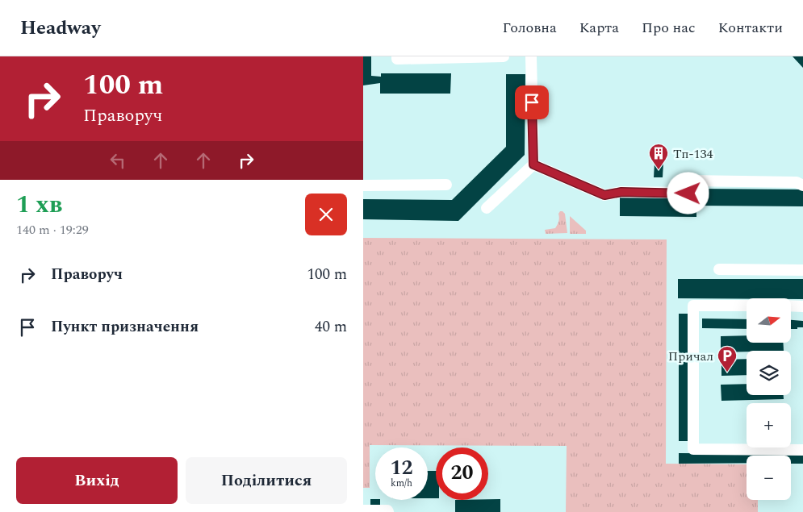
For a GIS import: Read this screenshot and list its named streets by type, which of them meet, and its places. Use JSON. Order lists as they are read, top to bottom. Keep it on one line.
{"places":{"building":["Тп-134"],"parking":["Причал"]},"north":"right","page":{"header":"Headway","nav":["Головна","Карта","Про нас","Контакти"],"turn":["100 m","Праворуч"],"heading":["1 хв","140 m · 19:29"],"list":[{"name":"Праворуч","value":"100 m"},{"name":"Пункт призначення","value":"40 m"}],"map_buttons":["+","−"],"speed":"12 km/h","limit":"20","buttons":["Вихід","Поділитися"]}}
